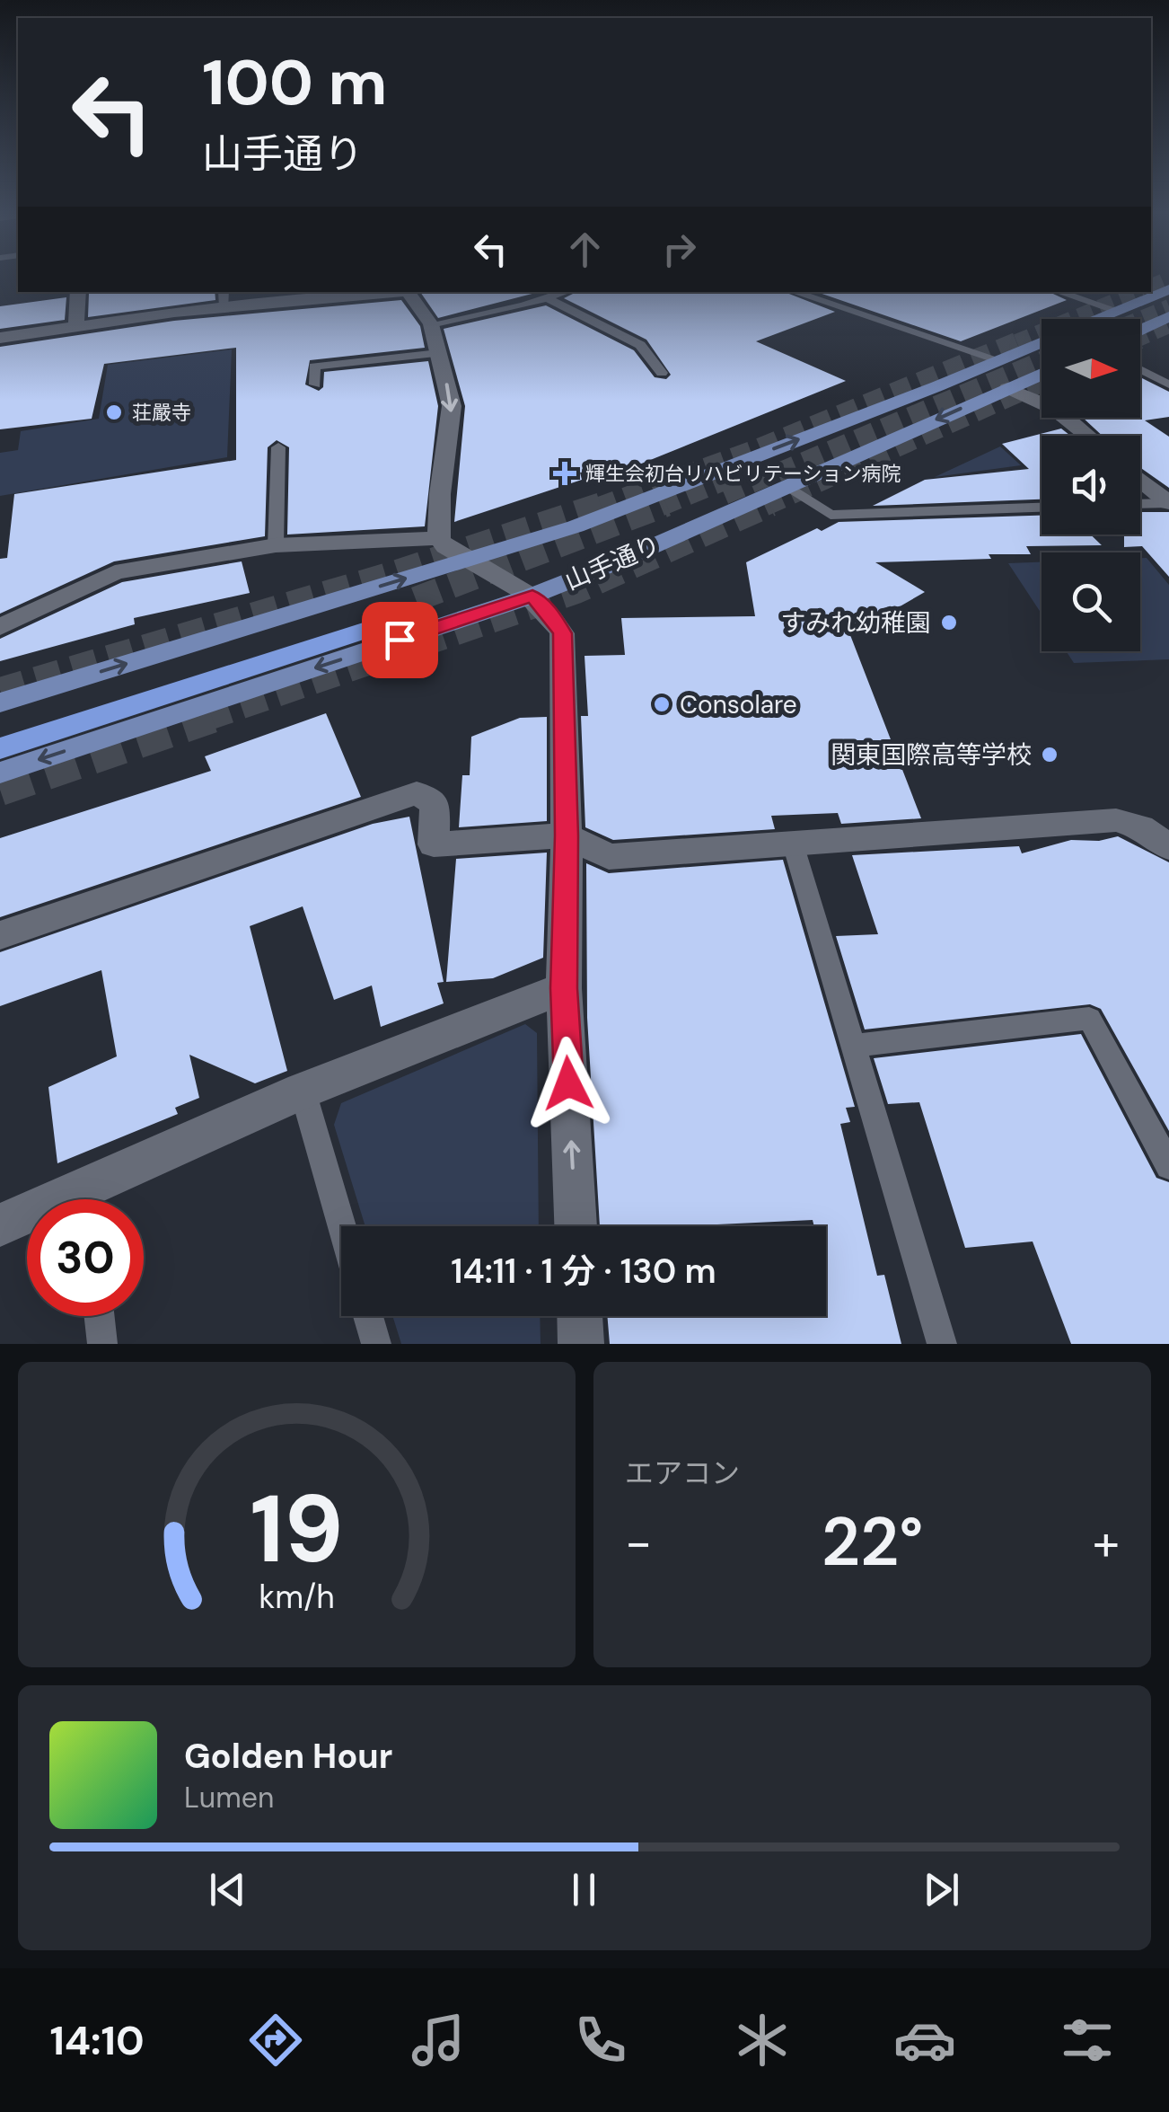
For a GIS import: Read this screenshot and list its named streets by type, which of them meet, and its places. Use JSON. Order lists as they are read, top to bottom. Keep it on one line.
{"streets":{"main road":["山手通り"]},"places":{"other":["荘嚴寺","すみれ幼稚園","Consolare","関東国際高等学校"],"health":["輝生会初台リハビリテーション病院"]},"north":"right","page":{"turn":["100 m","山手通り"],"limit":"30","trip":"14:11 · 1 分 · 130 m","tile":"エアコン","heat":["−","22°","+"],"song":["Golden Hour","Lumen"],"tabs":"14:10","gauge":["19","km/h"]}}
